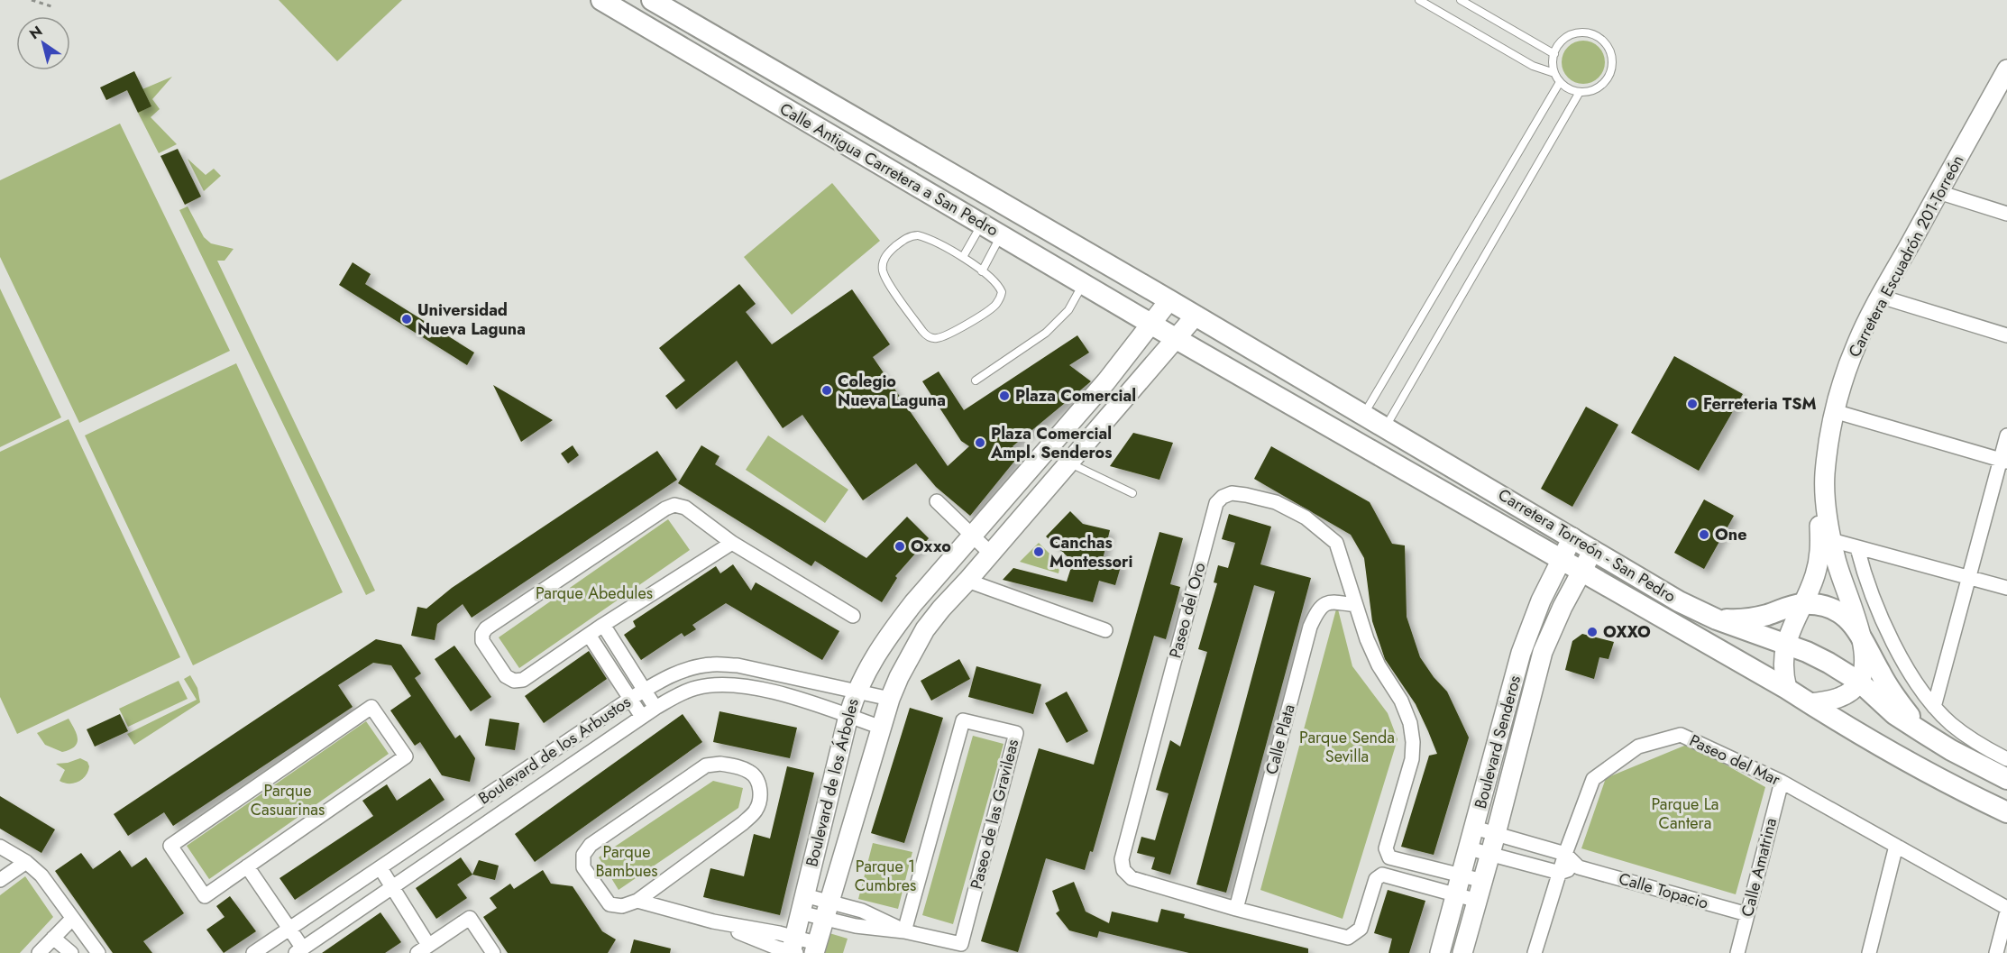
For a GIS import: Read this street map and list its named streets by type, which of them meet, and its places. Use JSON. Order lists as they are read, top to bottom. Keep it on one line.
{"streets":{"main road":["Calle Antigua Carretera a San Pedro","Carretera Escuadrón 201-Torreón","Carretera Torreón - San Pedro","Boulevard Senderos","Boulevard de los Árboles"],"street":["Paseo del Oro","Calle Plata","Boulevard de los Arbustos","Paseo del Mar","Paseo de las Gravileas","Calle Amatrina","Calle Topacio"]},"crossings":[["Calle Antigua Carretera a San Pedro","Carretera Torreón - San Pedro"],["Calle Antigua Carretera a San Pedro","Boulevard de los Árboles"],["Carretera Torreón - San Pedro","Boulevard Senderos"],["Carretera Torreón - San Pedro","Boulevard de los Árboles"],["Paseo del Oro","Calle Plata"],["Paseo del Oro","Boulevard Senderos"],["Boulevard Senderos","Calle Topacio"],["Boulevard de los Arbustos","Boulevard de los Árboles"],["Paseo del Mar","Calle Amatrina"],["Paseo del Mar","Calle Topacio"],["Boulevard de los Árboles","Paseo de las Gravileas"],["Calle Amatrina","Calle Topacio"]],"parks":["Parque Abedules","Parque Senda Sevilla","Parque Casuarinas","Parque La Cantera","Parque Bambues","Parque 1 Cumbres"],"places":["Universidad Nueva Laguna","Colegio Nueva Laguna","Plaza Comercial","Ferreteria TSM","Plaza Comercial Ampl. Senderos","One","Oxxo","Canchas Montessori","OXXO"],"north":"top left"}
